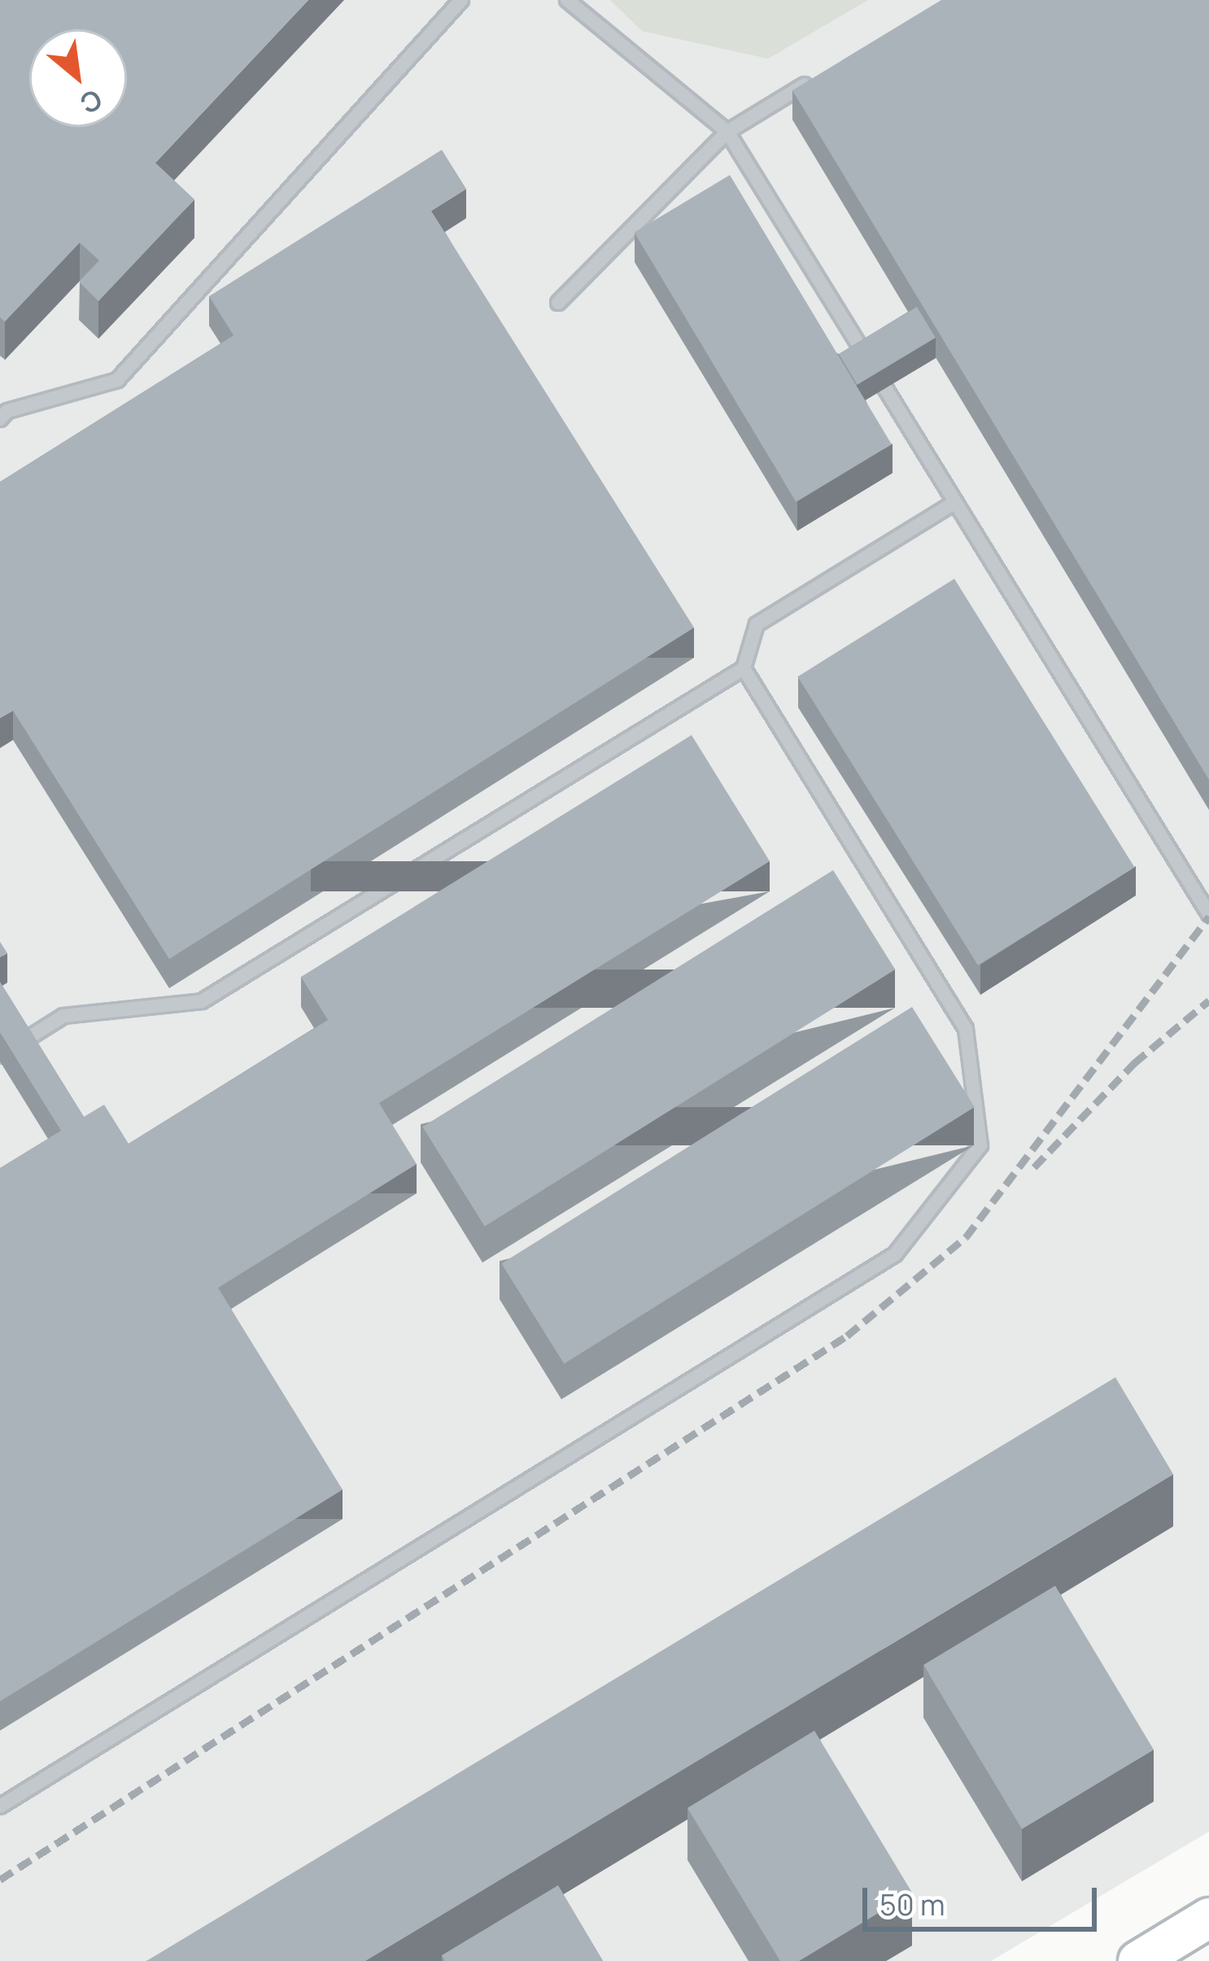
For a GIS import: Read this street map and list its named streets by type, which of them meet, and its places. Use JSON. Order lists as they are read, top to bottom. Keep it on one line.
{"scale_bar":"50 m","north":"bottom right"}
